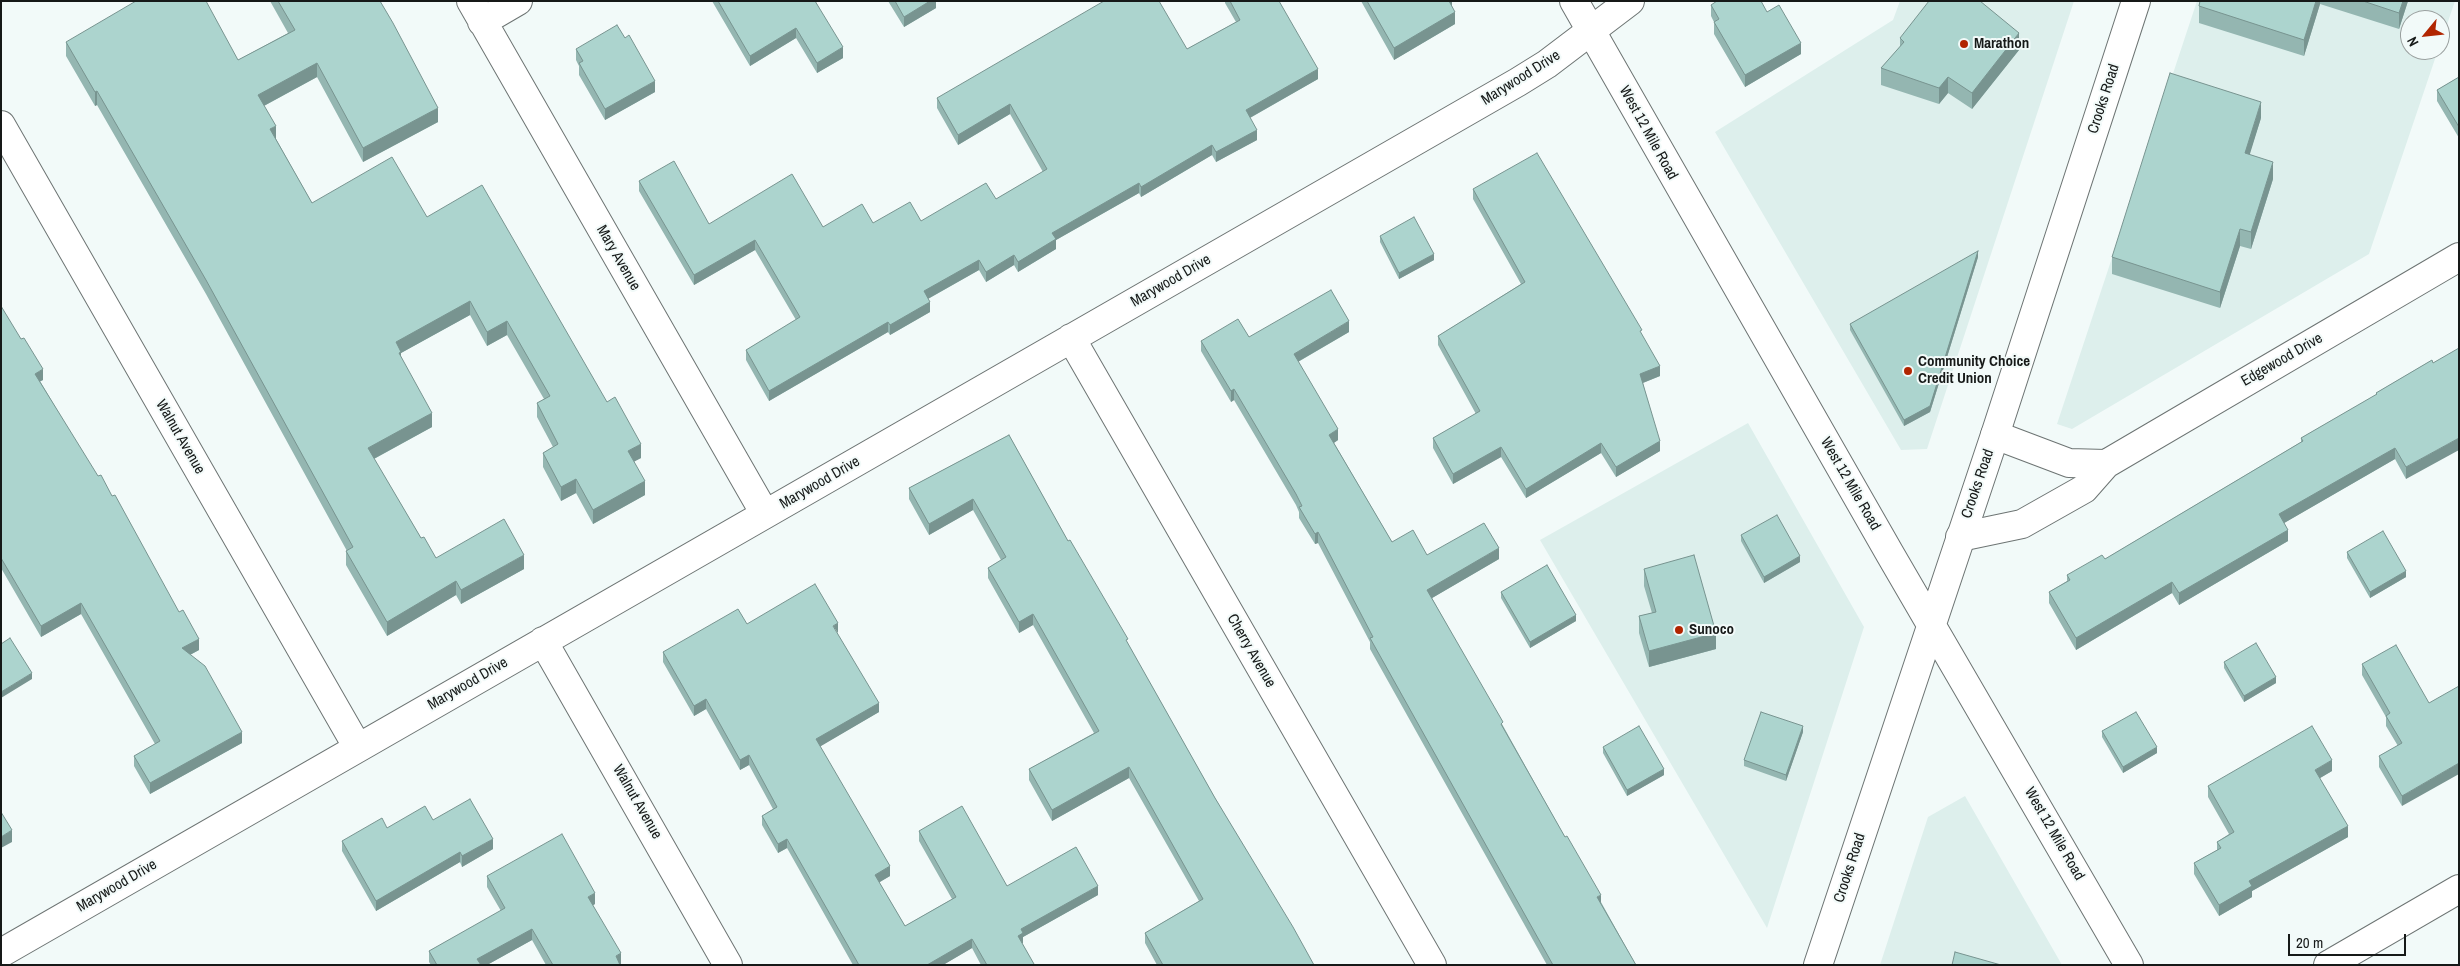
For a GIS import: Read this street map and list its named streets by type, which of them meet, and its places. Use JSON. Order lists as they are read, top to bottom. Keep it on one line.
{"streets":{"street":["Marywood Drive","Crooks Road","West 12 Mile Road","Mary Avenue","Edgewood Drive","Walnut Avenue","Cherry Avenue"]},"crossings":[["Marywood Drive","West 12 Mile Road"],["Marywood Drive","Mary Avenue"],["Marywood Drive","Walnut Avenue"],["Marywood Drive","Cherry Avenue"],["Crooks Road","West 12 Mile Road"],["Crooks Road","Edgewood Drive"]],"places":["Marathon","Community Choice Credit Union","Sunoco"],"scale_bar":"20 m","north":"bottom left"}
